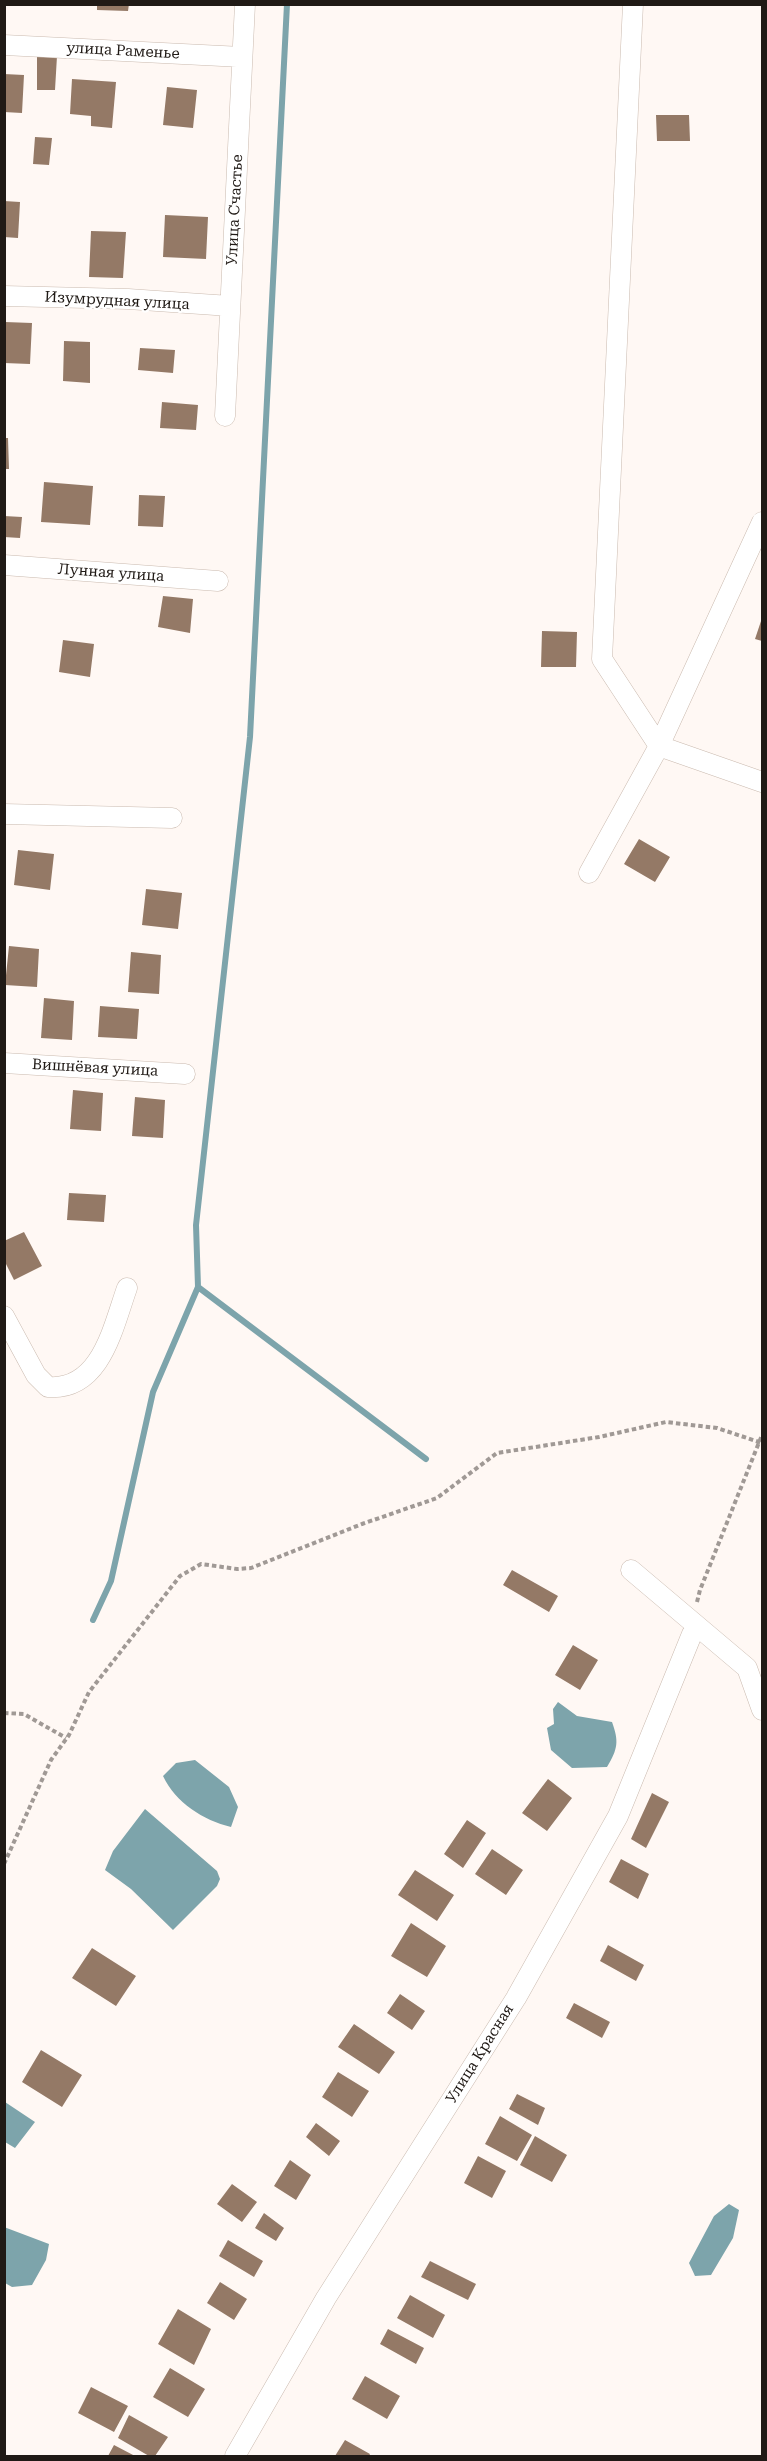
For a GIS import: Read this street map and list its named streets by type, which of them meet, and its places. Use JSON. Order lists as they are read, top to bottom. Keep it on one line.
{"streets":{"street":["улица Раменье","Улица Счастье","Изумрудная улица","Лунная улица","Вишнёвая улица","Улица Красная"]},"crossings":[["улица Раменье","Улица Счастье"],["Улица Счастье","Изумрудная улица"]]}
